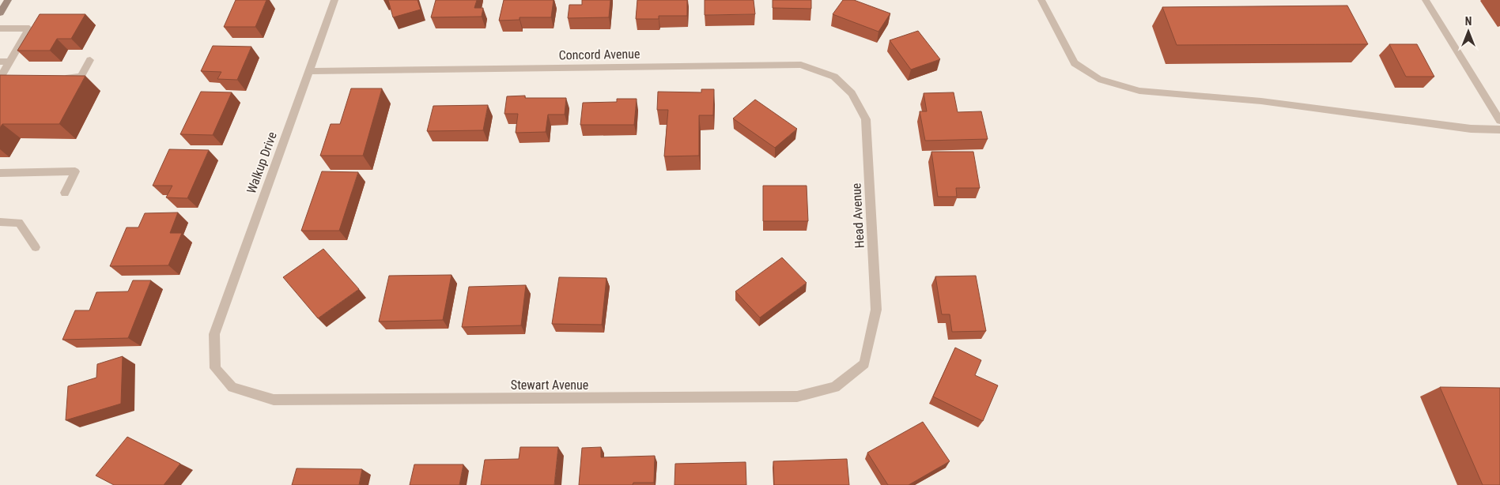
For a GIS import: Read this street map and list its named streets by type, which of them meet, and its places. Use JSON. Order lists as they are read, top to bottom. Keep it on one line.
{"streets":{"street":["Concord Avenue","Walkup Drive","Head Avenue","Stewart Avenue"]},"crossings":[["Concord Avenue","Walkup Drive"],["Concord Avenue","Head Avenue"],["Walkup Drive","Stewart Avenue"],["Head Avenue","Stewart Avenue"]],"north":"top"}
